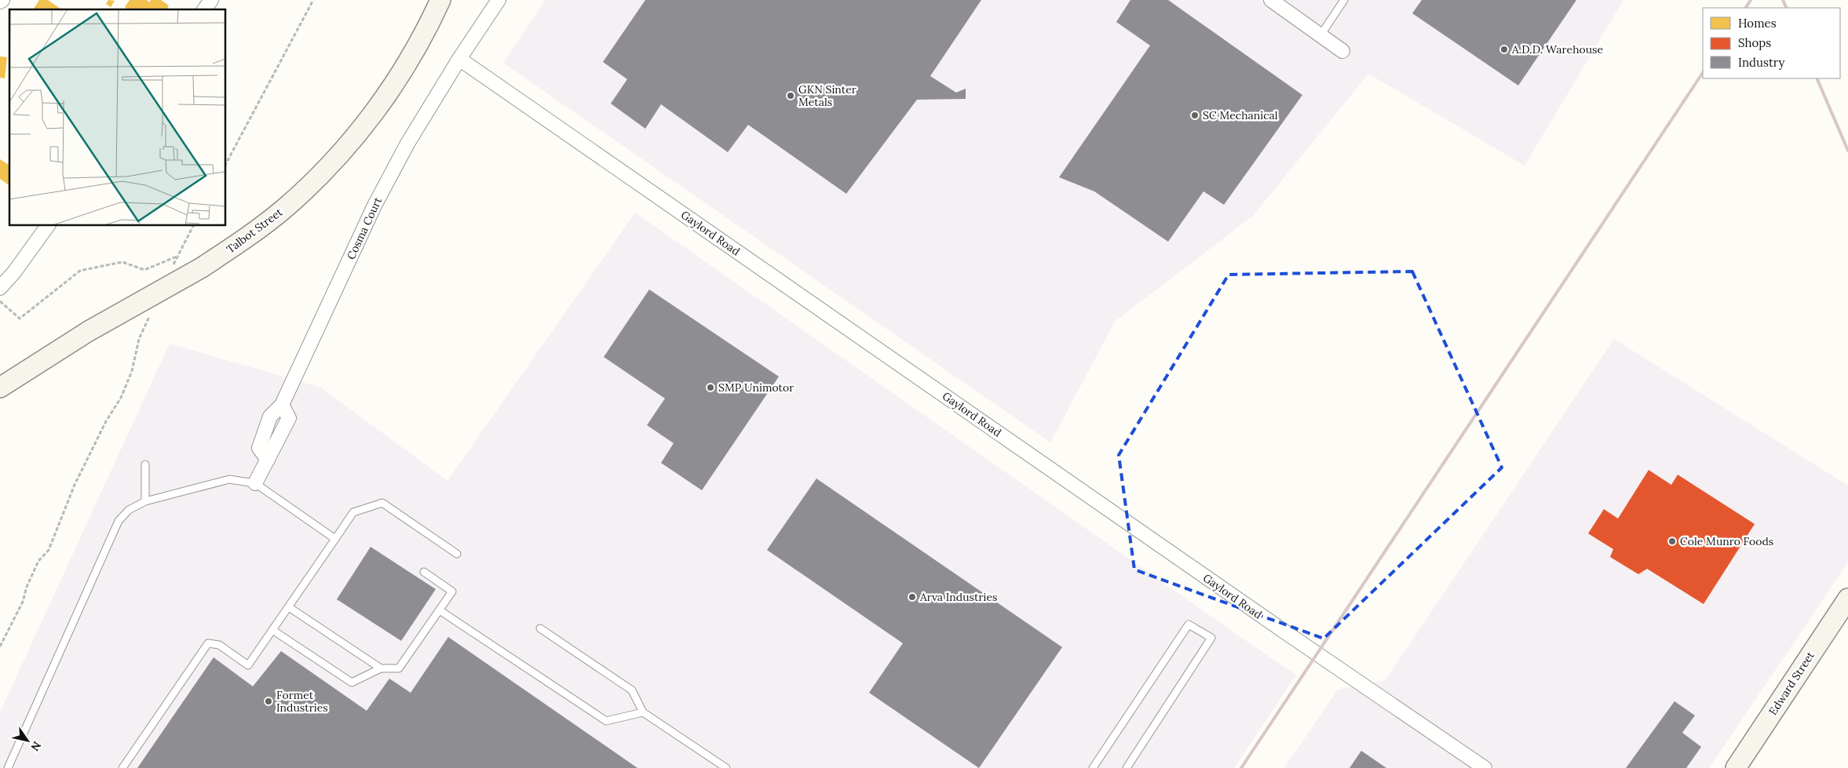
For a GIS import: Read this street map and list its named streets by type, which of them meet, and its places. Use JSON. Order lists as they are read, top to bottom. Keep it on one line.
{"streets":{"main road":["Talbot Street","Edward Street"],"street":["Cosma Court","Gaylord Road"]},"crossings":[["Cosma Court","Gaylord Road"]],"places":["A.D.D. Warehouse","GKN Sinter Metals","SC Mechanical","SMP Unimotor","Cole Munro Foods","Arva Industries","Formet Industries"],"legend":["Homes","Shops","Industry"],"north":"bottom right"}
